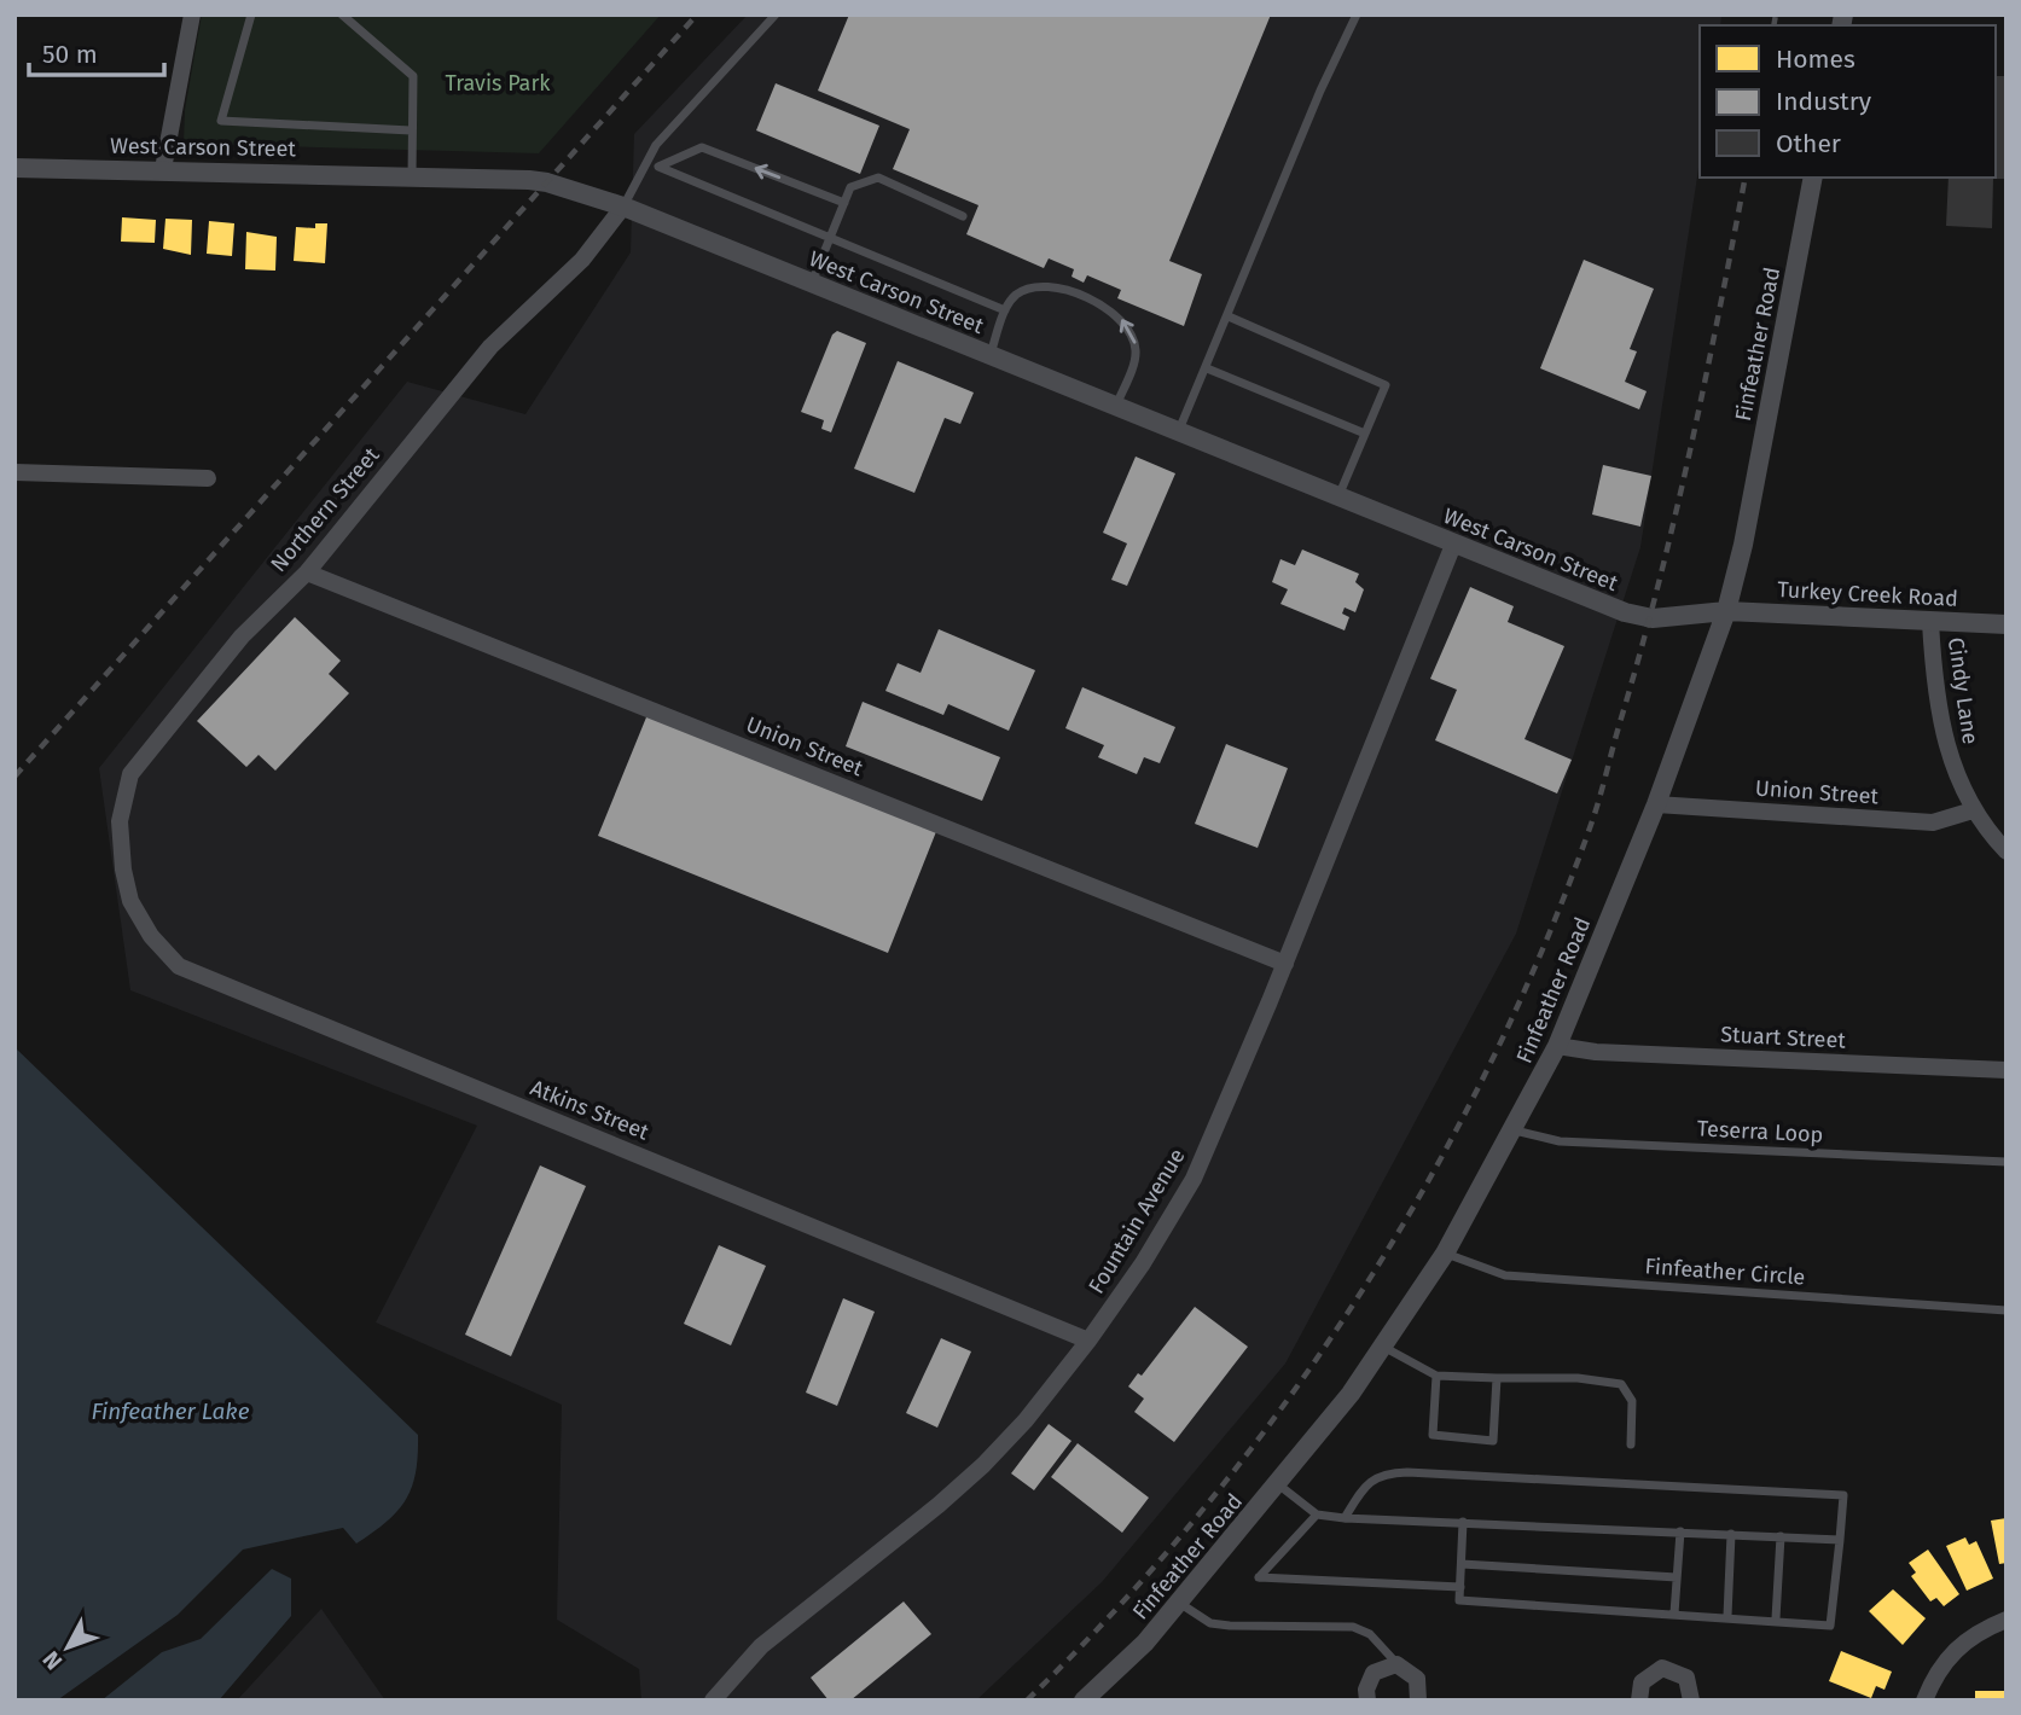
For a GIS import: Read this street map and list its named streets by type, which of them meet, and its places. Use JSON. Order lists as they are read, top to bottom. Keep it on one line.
{"streets":{"street":["West Carson Street","Finfeather Road","Northern Street","Turkey Creek Road","Cindy Lane","Union Street","Stuart Street","Atkins Street","Fountain Avenue"],"lane":["Teserra Loop","Finfeather Circle"]},"crossings":[["West Carson Street","Finfeather Road"],["West Carson Street","Northern Street"],["West Carson Street","Turkey Creek Road"],["West Carson Street","Fountain Avenue"],["Finfeather Road","Turkey Creek Road"],["Finfeather Road","Union Street"],["Finfeather Road","Stuart Street"],["Finfeather Road","Teserra Loop"],["Finfeather Road","Finfeather Circle"],["Northern Street","Union Street"],["Northern Street","Atkins Street"],["Turkey Creek Road","Cindy Lane"],["Cindy Lane","Union Street"],["Union Street","Fountain Avenue"],["Atkins Street","Fountain Avenue"]],"water":["Finfeather Lake"],"parks":["Travis Park"],"legend":["Homes","Industry","Other"],"scale_bar":"50 m","north":"bottom left"}
